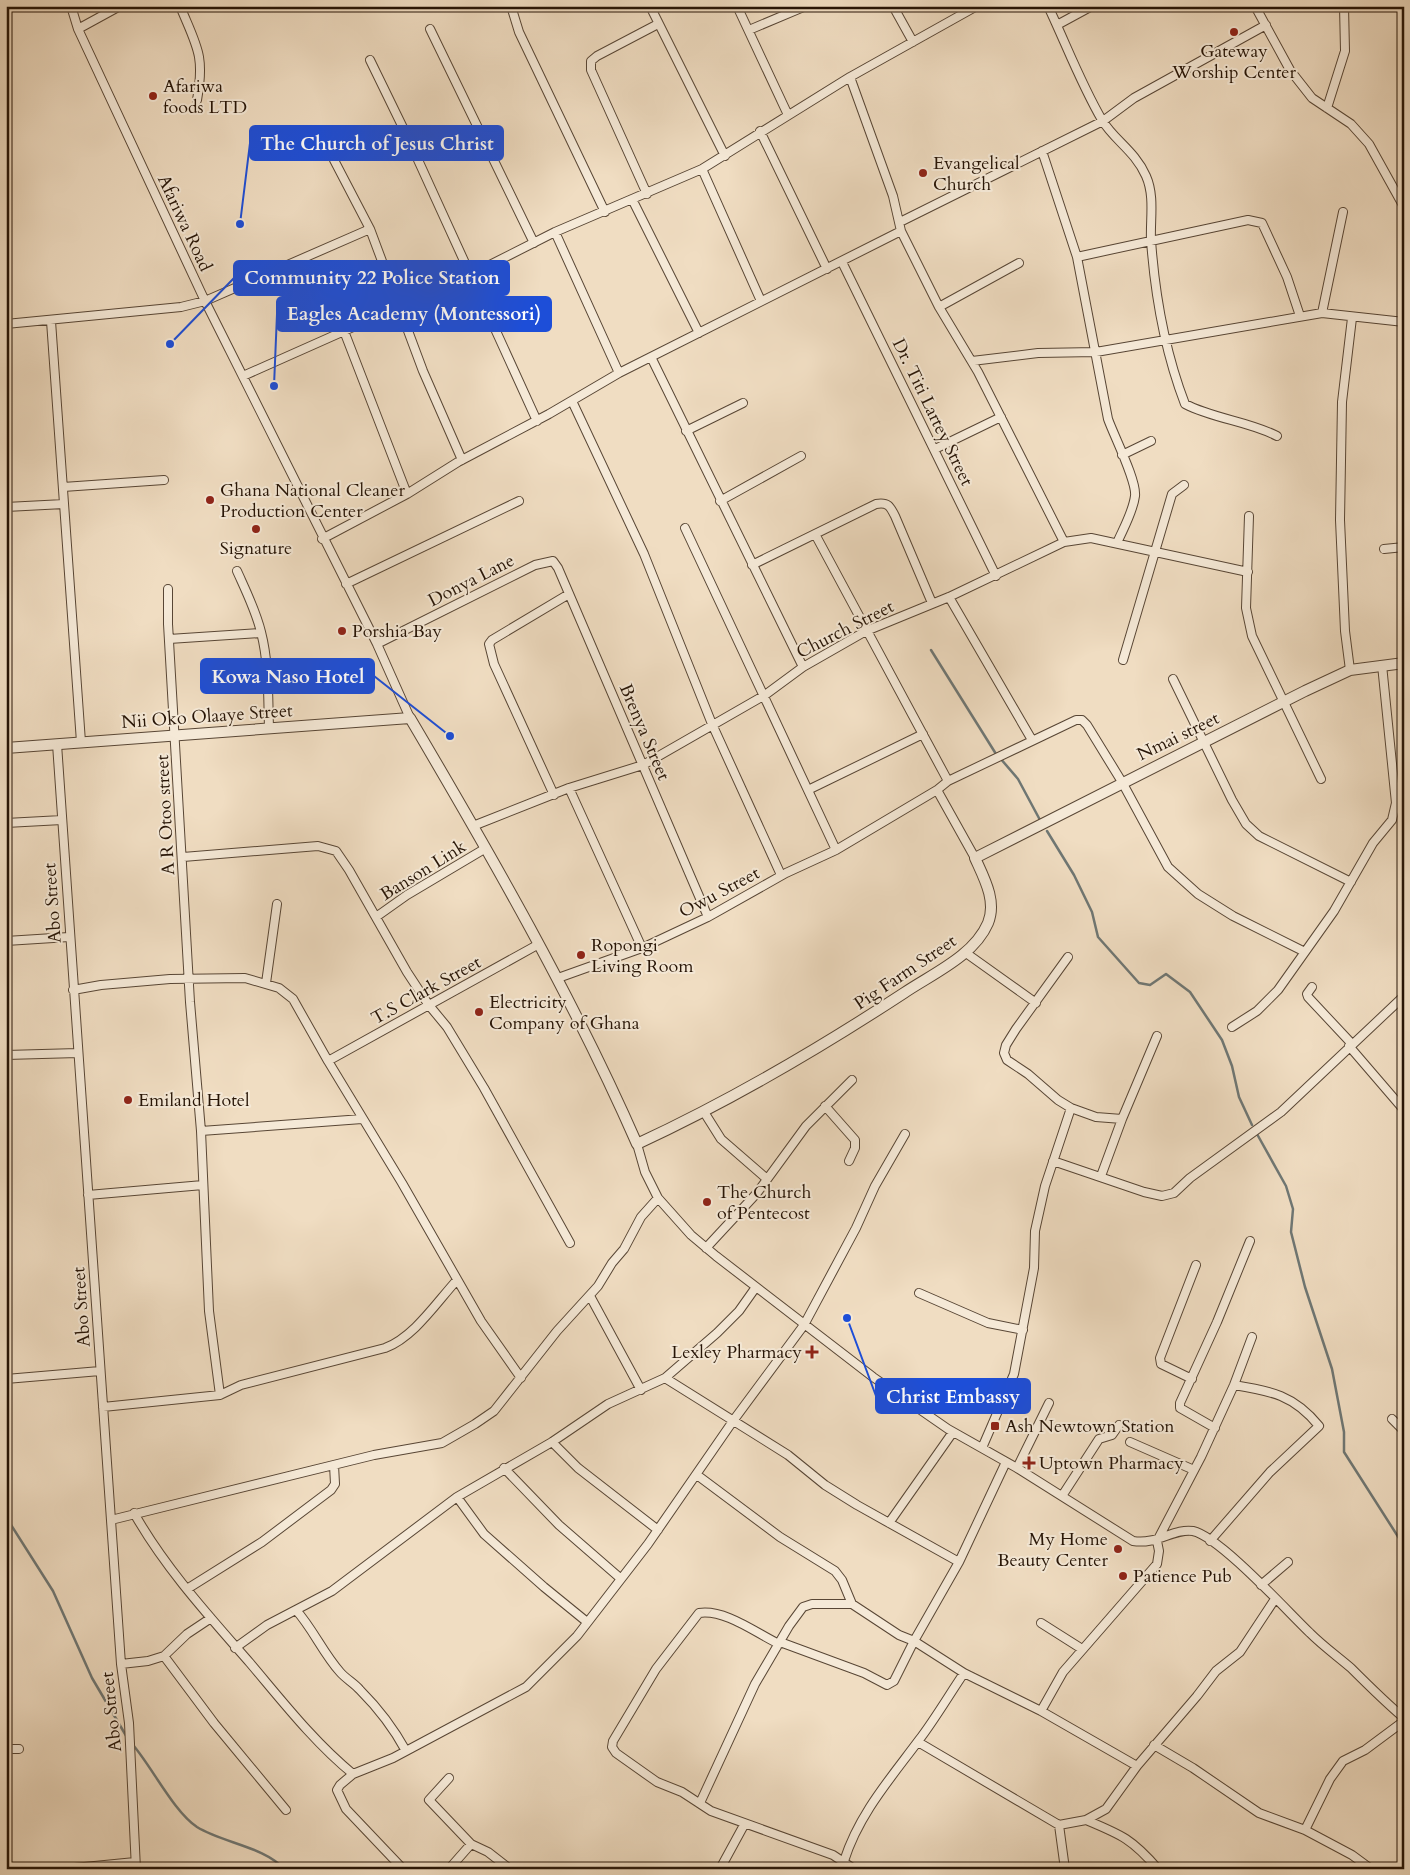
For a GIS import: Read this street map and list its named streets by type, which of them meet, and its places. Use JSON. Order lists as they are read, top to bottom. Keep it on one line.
{"streets":{"street":["Afariwa Road","Dr. Titi Lartey Street","Donya Lane","Church Street","Nii Oko Olaaye Street","Brenya Street","Nmai street","A R Otoo street","Banson Link","Owu Street","Abo Street","Pig Farm Street","T.S Clark Street"]},"crossings":[["Afariwa Road","Donya Lane"],["Afariwa Road","Nii Oko Olaaye Street"],["Dr. Titi Lartey Street","Church Street"],["Donya Lane","Brenya Street"],["Church Street","Brenya Street"],["Nii Oko Olaaye Street","A R Otoo street"],["Nii Oko Olaaye Street","Abo Street"],["Brenya Street","Owu Street"],["Nmai street","Pig Farm Street"]],"places":{"other":["Gateway Worship Center","Afariwa foods LTD","Evangelical Church","The Church of Jesus Christ","Community 22 Police Station","Eagles Academy (Montessori)","Ghana National Cleaner Production Center","Signature","Porshia Bay","Kowa Naso Hotel","Ropongi Living Room","Electricity Company of Ghana","Emiland Hotel","The Church of Pentecost","Christ Embassy","My Home Beauty Center","Patience Pub"],"health":["Lexley Pharmacy","Uptown Pharmacy"],"transit":["Ash Newtown Station"]}}
